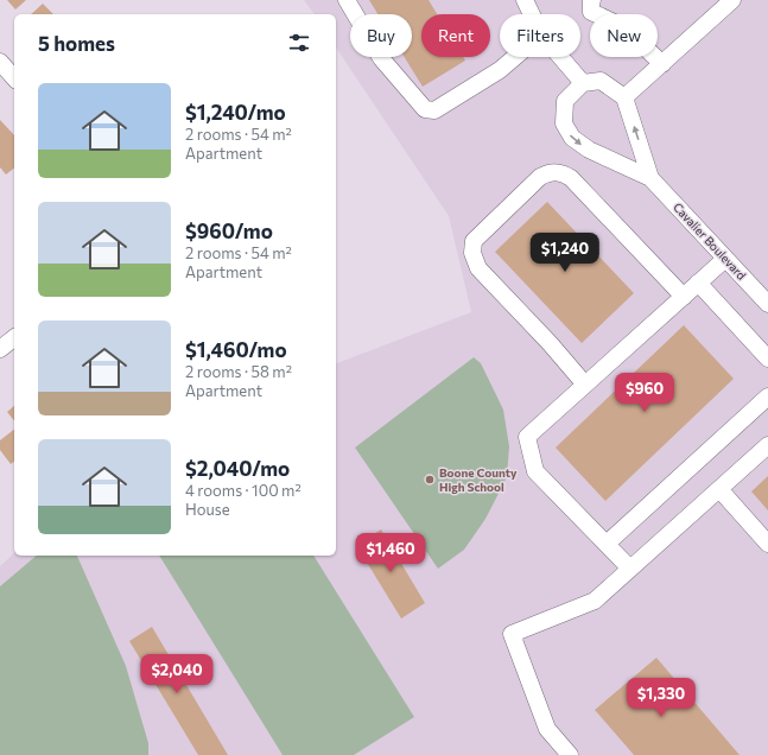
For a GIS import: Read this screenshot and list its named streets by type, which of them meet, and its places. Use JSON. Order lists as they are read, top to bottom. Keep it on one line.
{"streets":{"street":["Cavalier Boulevard"]},"places":["Boone County High School"],"page":{"chip":["Buy","Rent","Filters","New"],"heading":"5 homes","list":[{"name":"$1,240/mo","note":"2 rooms · 54 m² · Apartment"},{"name":"$960/mo","note":"2 rooms · 54 m² · Apartment"},{"name":"$1,460/mo","note":"2 rooms · 58 m² · Apartment"},{"name":"$2,040/mo","note":"4 rooms · 100 m² · House"}],"price":["$1,240","$960","$1,460","$2,040","$1,330"]}}
